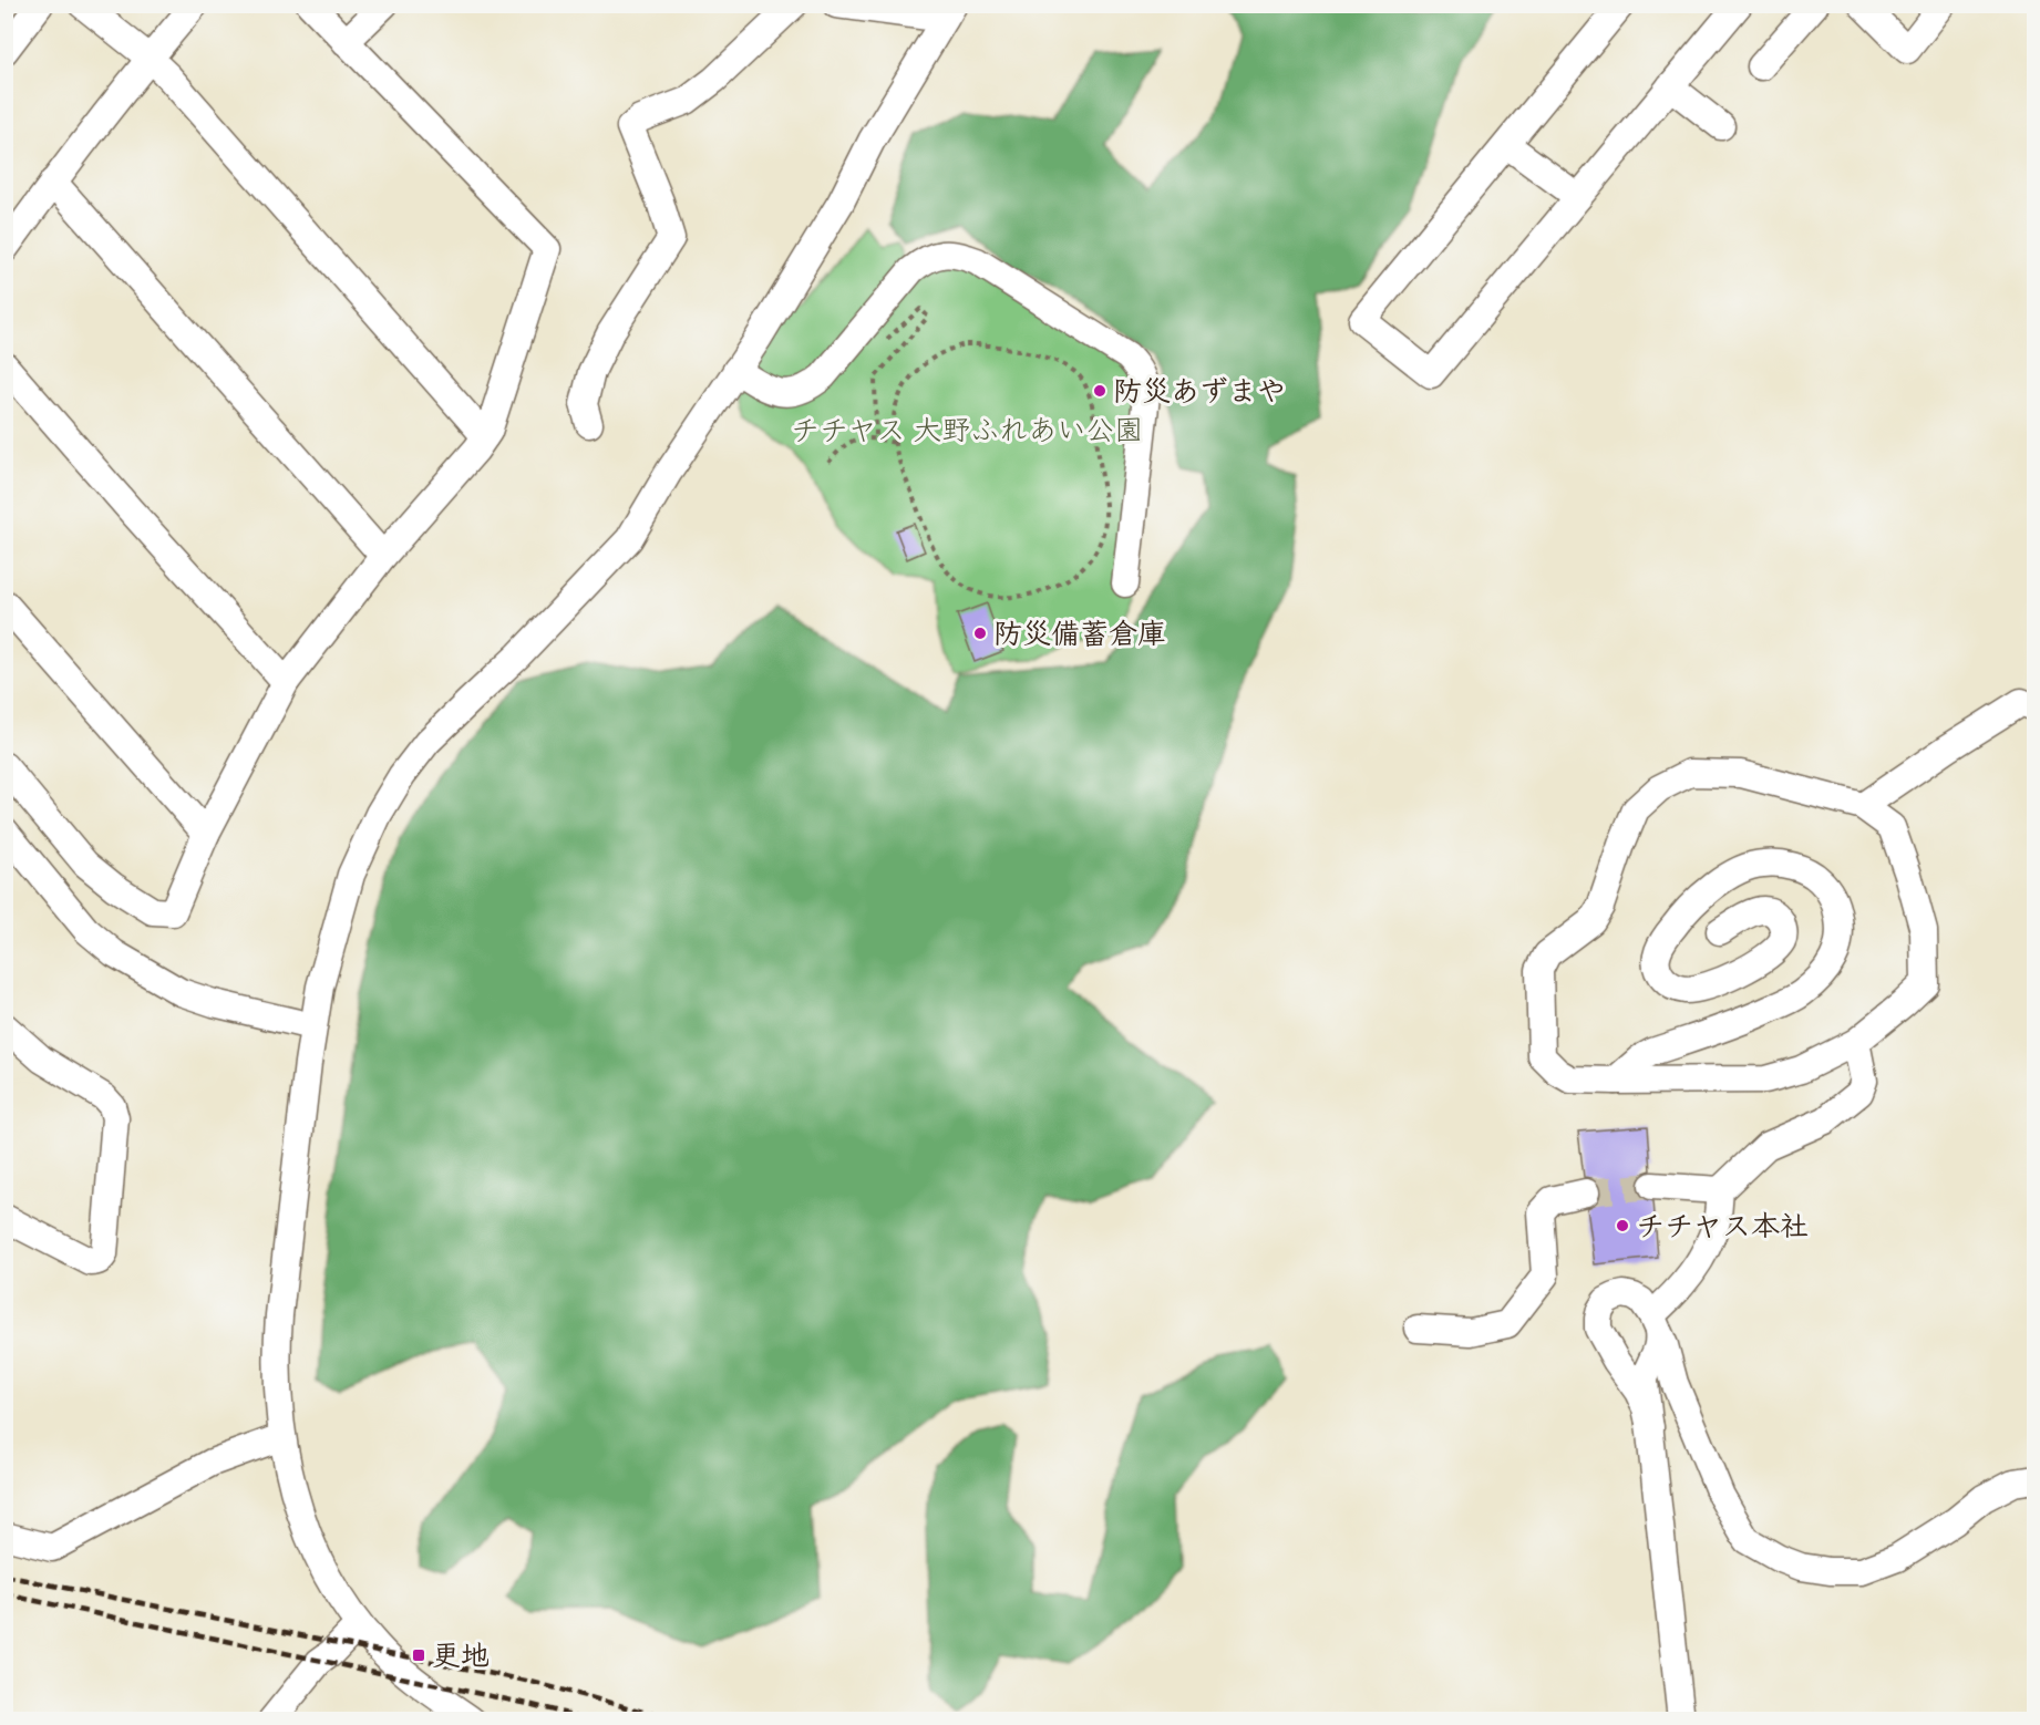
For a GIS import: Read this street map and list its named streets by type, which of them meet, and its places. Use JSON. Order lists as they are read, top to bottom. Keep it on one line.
{"parks":["チチヤス 大野ふれあい公園"],"places":{"other":["防災あずまや","防災備蓄倉庫","チチヤス本社"],"transit":["更地"]}}
